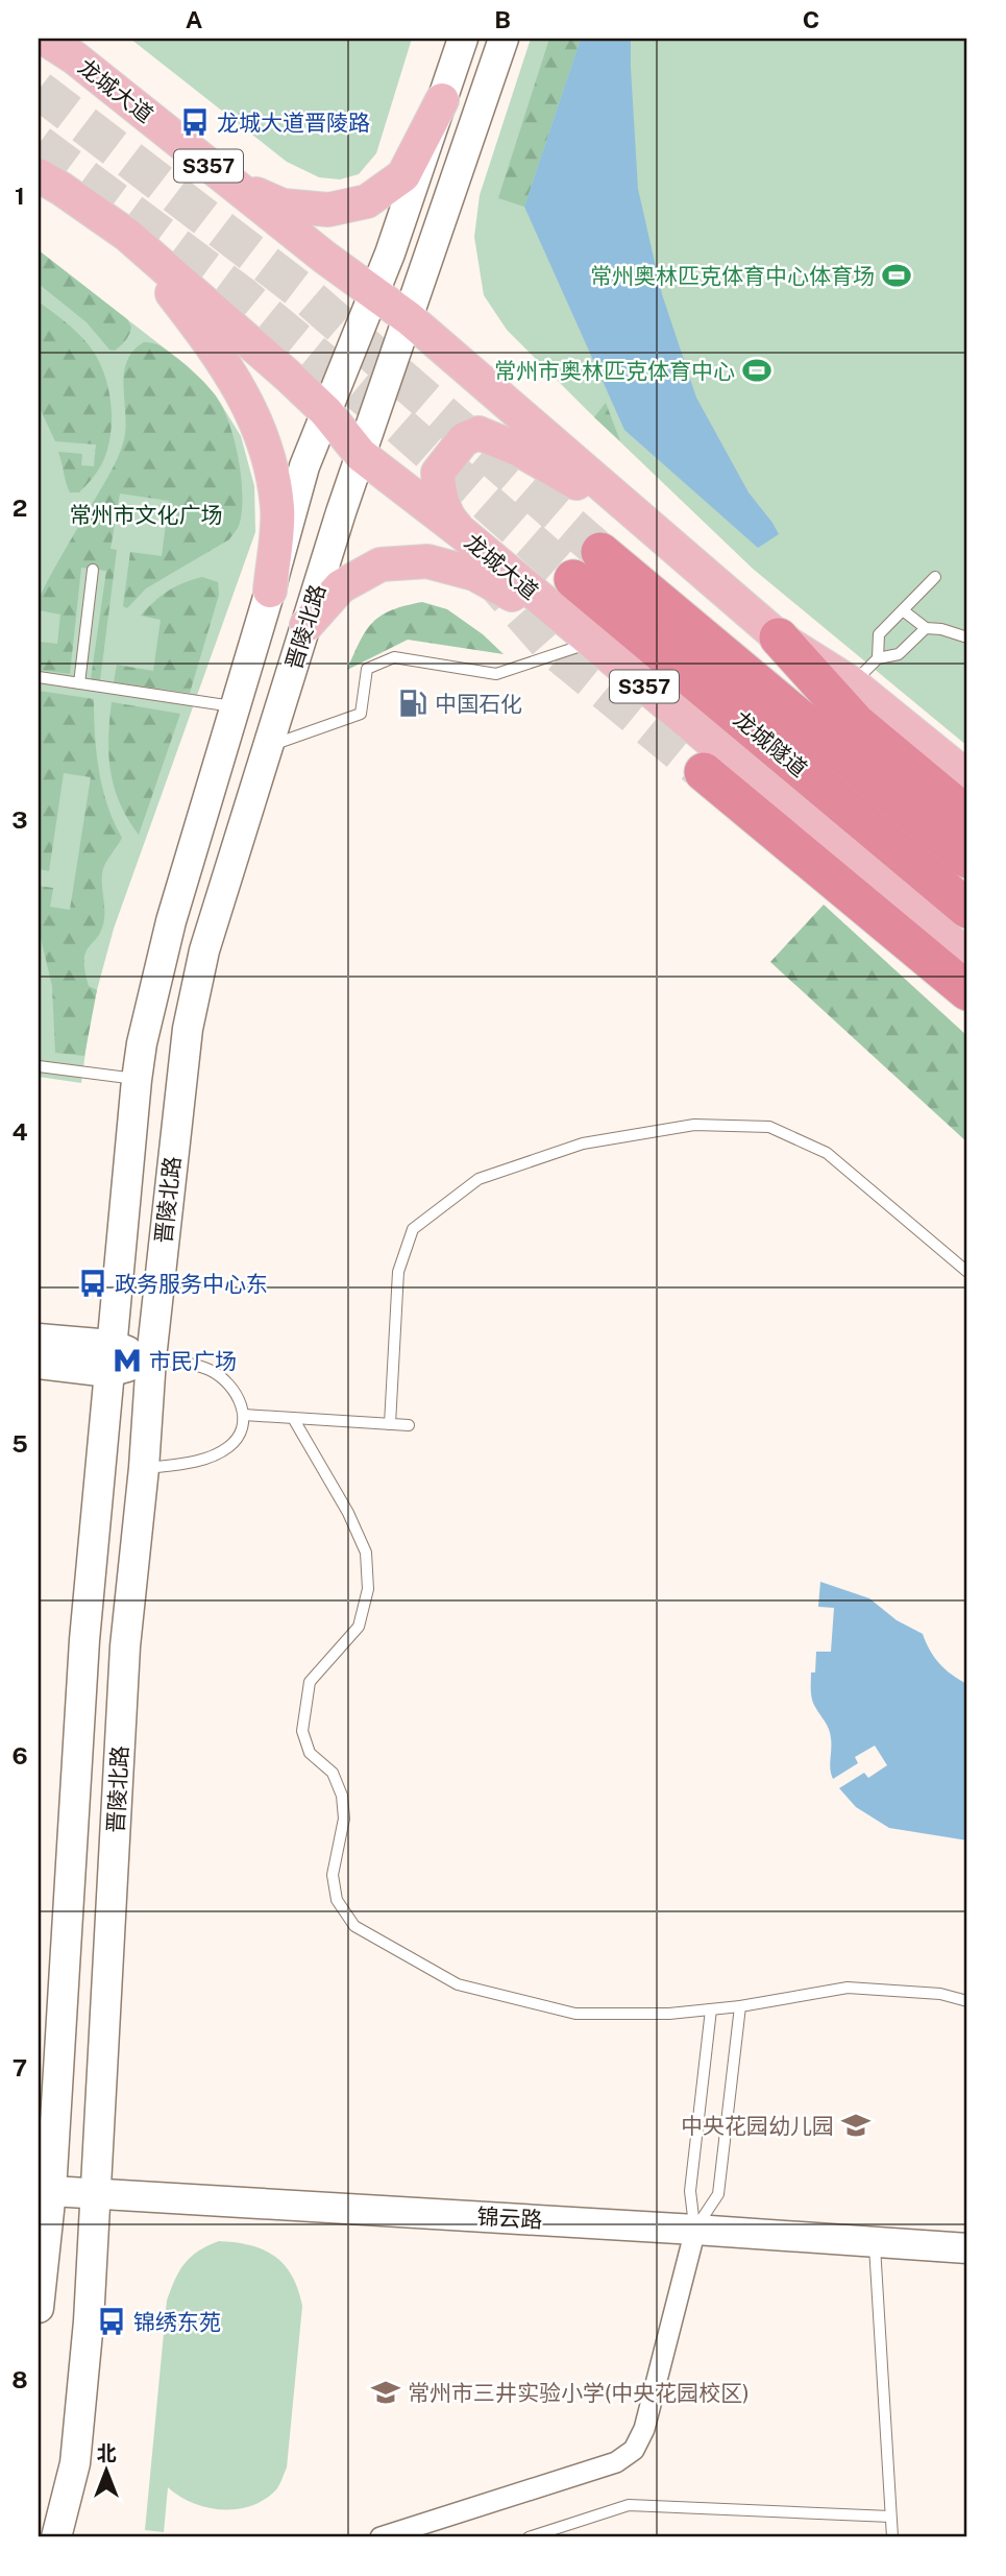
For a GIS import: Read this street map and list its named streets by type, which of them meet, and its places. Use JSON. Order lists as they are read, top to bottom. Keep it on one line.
{"streets":{"highway":["龙城隧道"],"main road":["龙城大道","S357","晋陵北路","锦云路"]},"crossings":[["龙城大道","晋陵北路"],["晋陵北路","锦云路"]],"parks":["常州市文化广场"],"places":{"bus stop":["龙城大道晋陵路","政务服务中心东","锦绣东苑"],"sports":["常州奥林匹克体育中心体育场","常州市奥林匹克体育中心"],"fuel station":["中国石化"],"metro station":["市民广场"],"school or university":["中央花园幼儿园","常州市三井实验小学(中央花园校区)"]},"north":"top","grid":{"columns":["A","B","C"],"rows":["1","2","3","4","5","6","7","8"]}}
